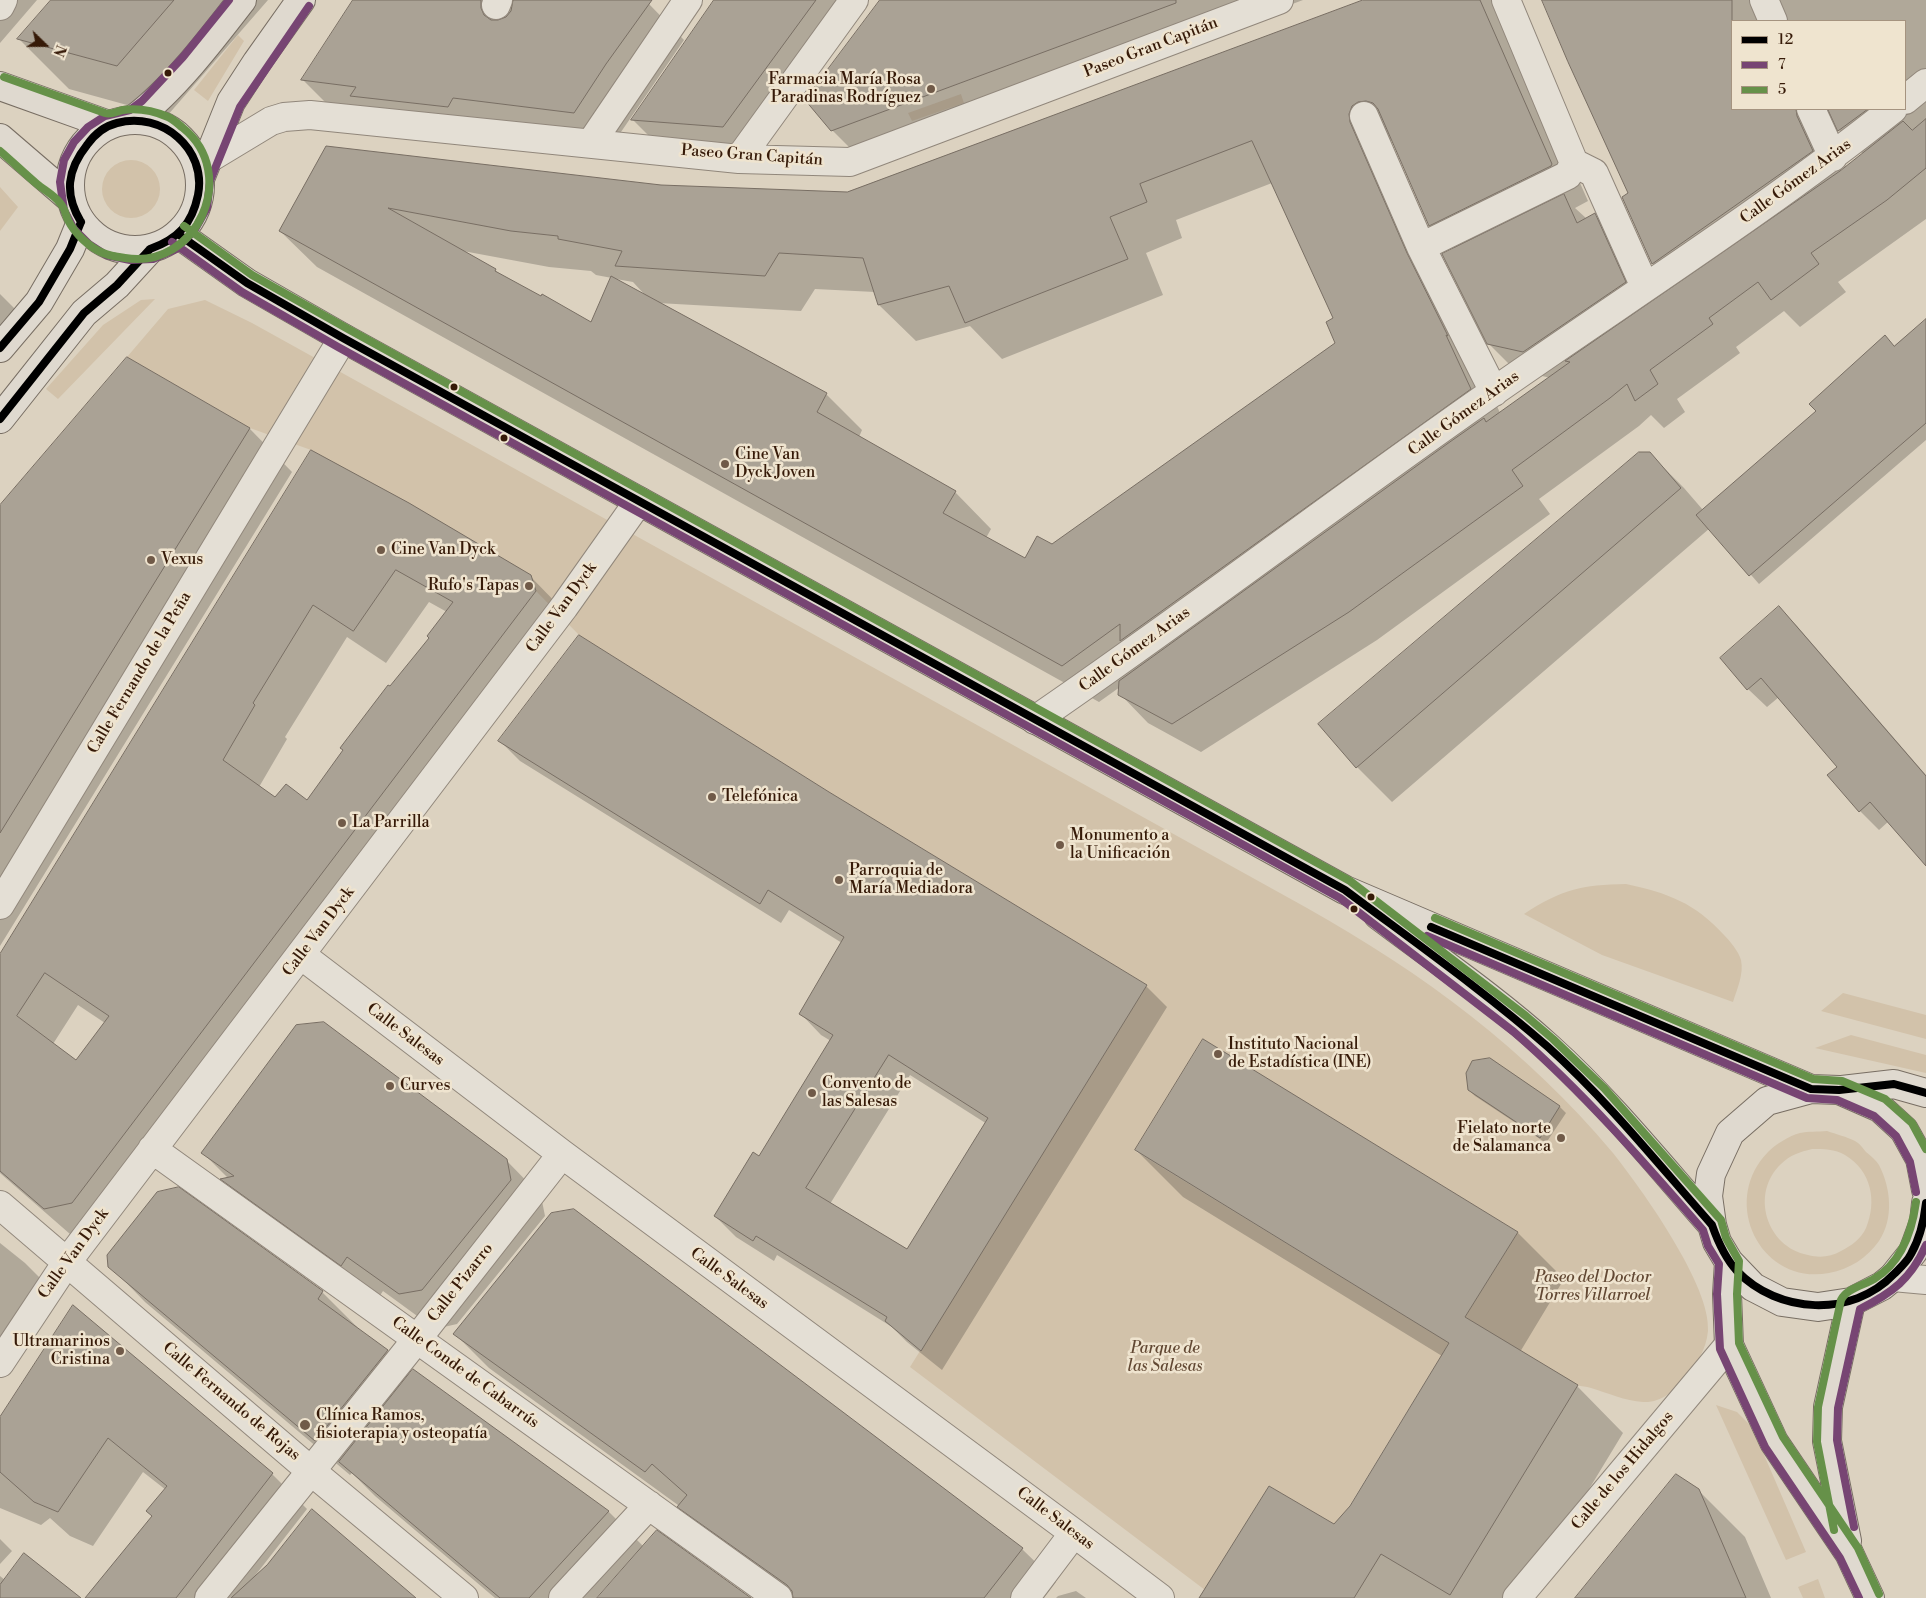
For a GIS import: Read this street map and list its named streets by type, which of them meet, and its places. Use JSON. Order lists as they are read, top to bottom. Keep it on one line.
{"streets":{"street":["Paseo Gran Capitán","Calle Gómez Arias","Calle Van Dyck","Calle Fernando de la Peña","Calle Salesas","Calle Pizarro","Calle Conde de Cabarrús","Calle Fernando de Rojas","Calle de los Hidalgos"]},"crossings":[["Calle Van Dyck","Calle Salesas"],["Calle Van Dyck","Calle Conde de Cabarrús"],["Calle Van Dyck","Calle Fernando de Rojas"],["Calle Salesas","Calle Pizarro"],["Calle Pizarro","Calle Conde de Cabarrús"],["Calle Pizarro","Calle Fernando de Rojas"]],"parks":["Paseo del Doctor Torres Villarroel","Parque de las Salesas"],"places":["Farmacia María Rosa Paradinas Rodríguez","Cine Van Dyck Joven","Cine Van Dyck","Vexus","Rufo's Tapas","Telefónica","La Parrilla","Monumento a la Unificación","Parroquia de María Mediadora","Instituto Nacional de Estadística (INE)","Curves","Convento de las Salesas","Fielato norte de Salamanca","Ultramarinos Cristina","Clínica Ramos, fisioterapia y osteopatía"],"lines":["transit line 7","transit line 5","transit line 12"],"legend":["12","7","5"],"north":"right"}
